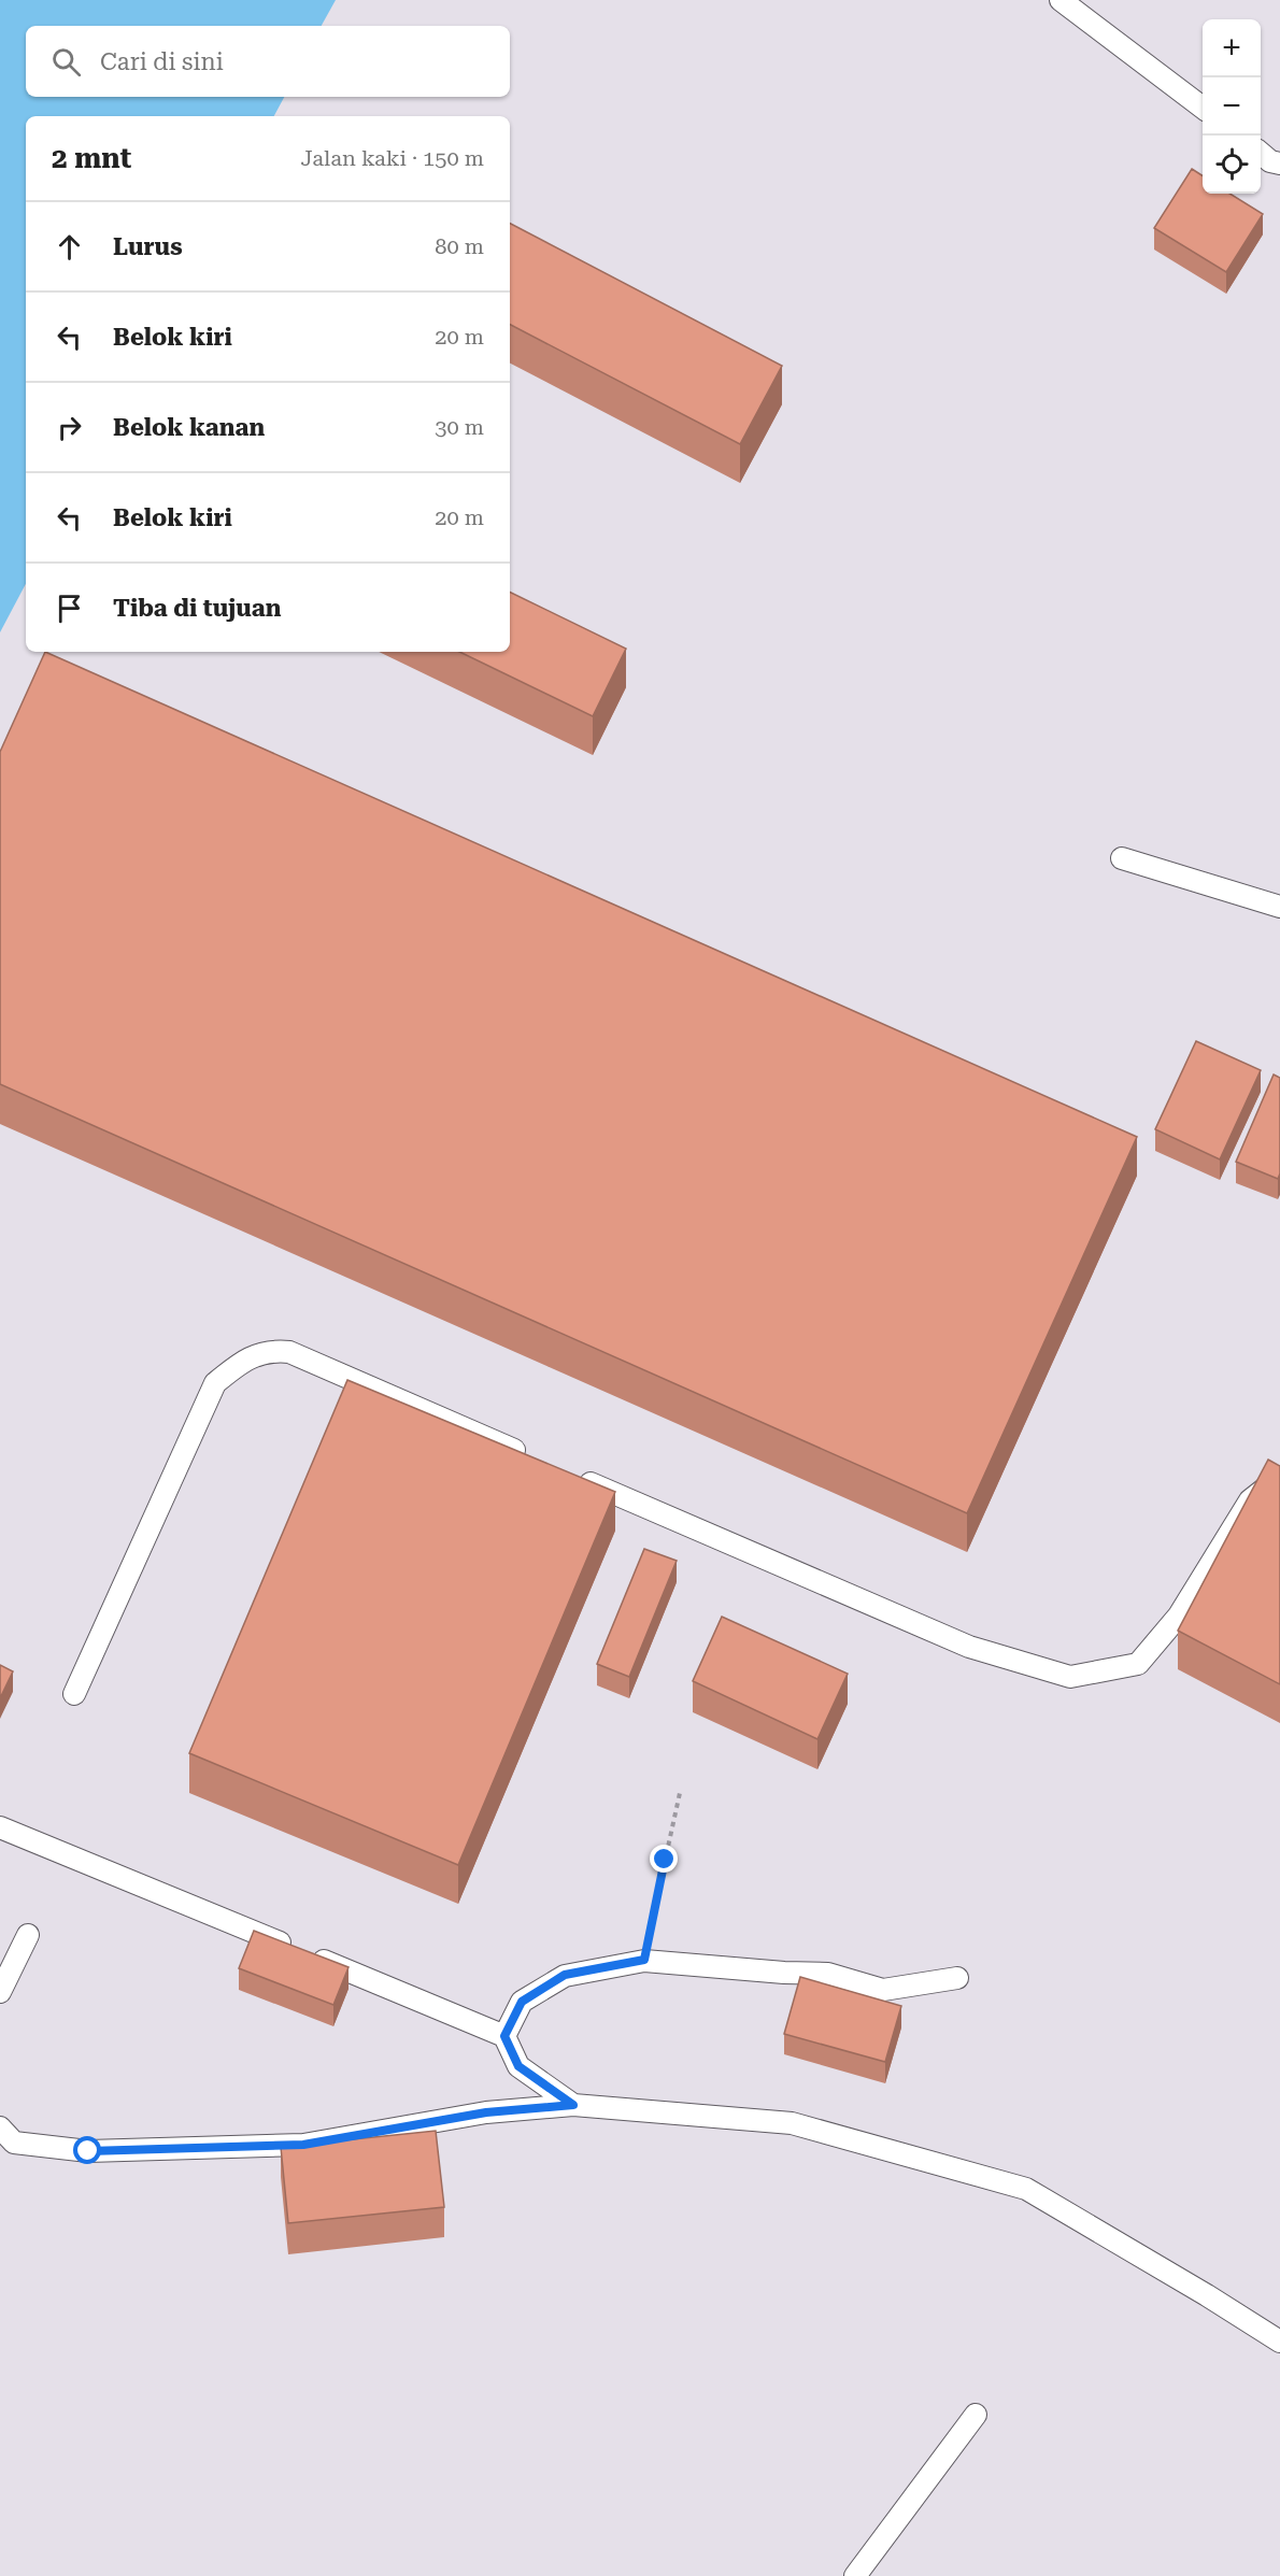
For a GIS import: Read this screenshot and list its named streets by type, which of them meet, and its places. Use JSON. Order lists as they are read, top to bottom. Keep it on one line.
{"page":{"map_buttons":["+","−"],"search":"Cari di sini","heading":["2 mnt","Jalan kaki · 150 m"],"list":[["Lurus","80 m"],["Belok kiri","20 m"],["Belok kanan","30 m"],["Belok kiri","20 m"],"Tiba di tujuan"]}}
